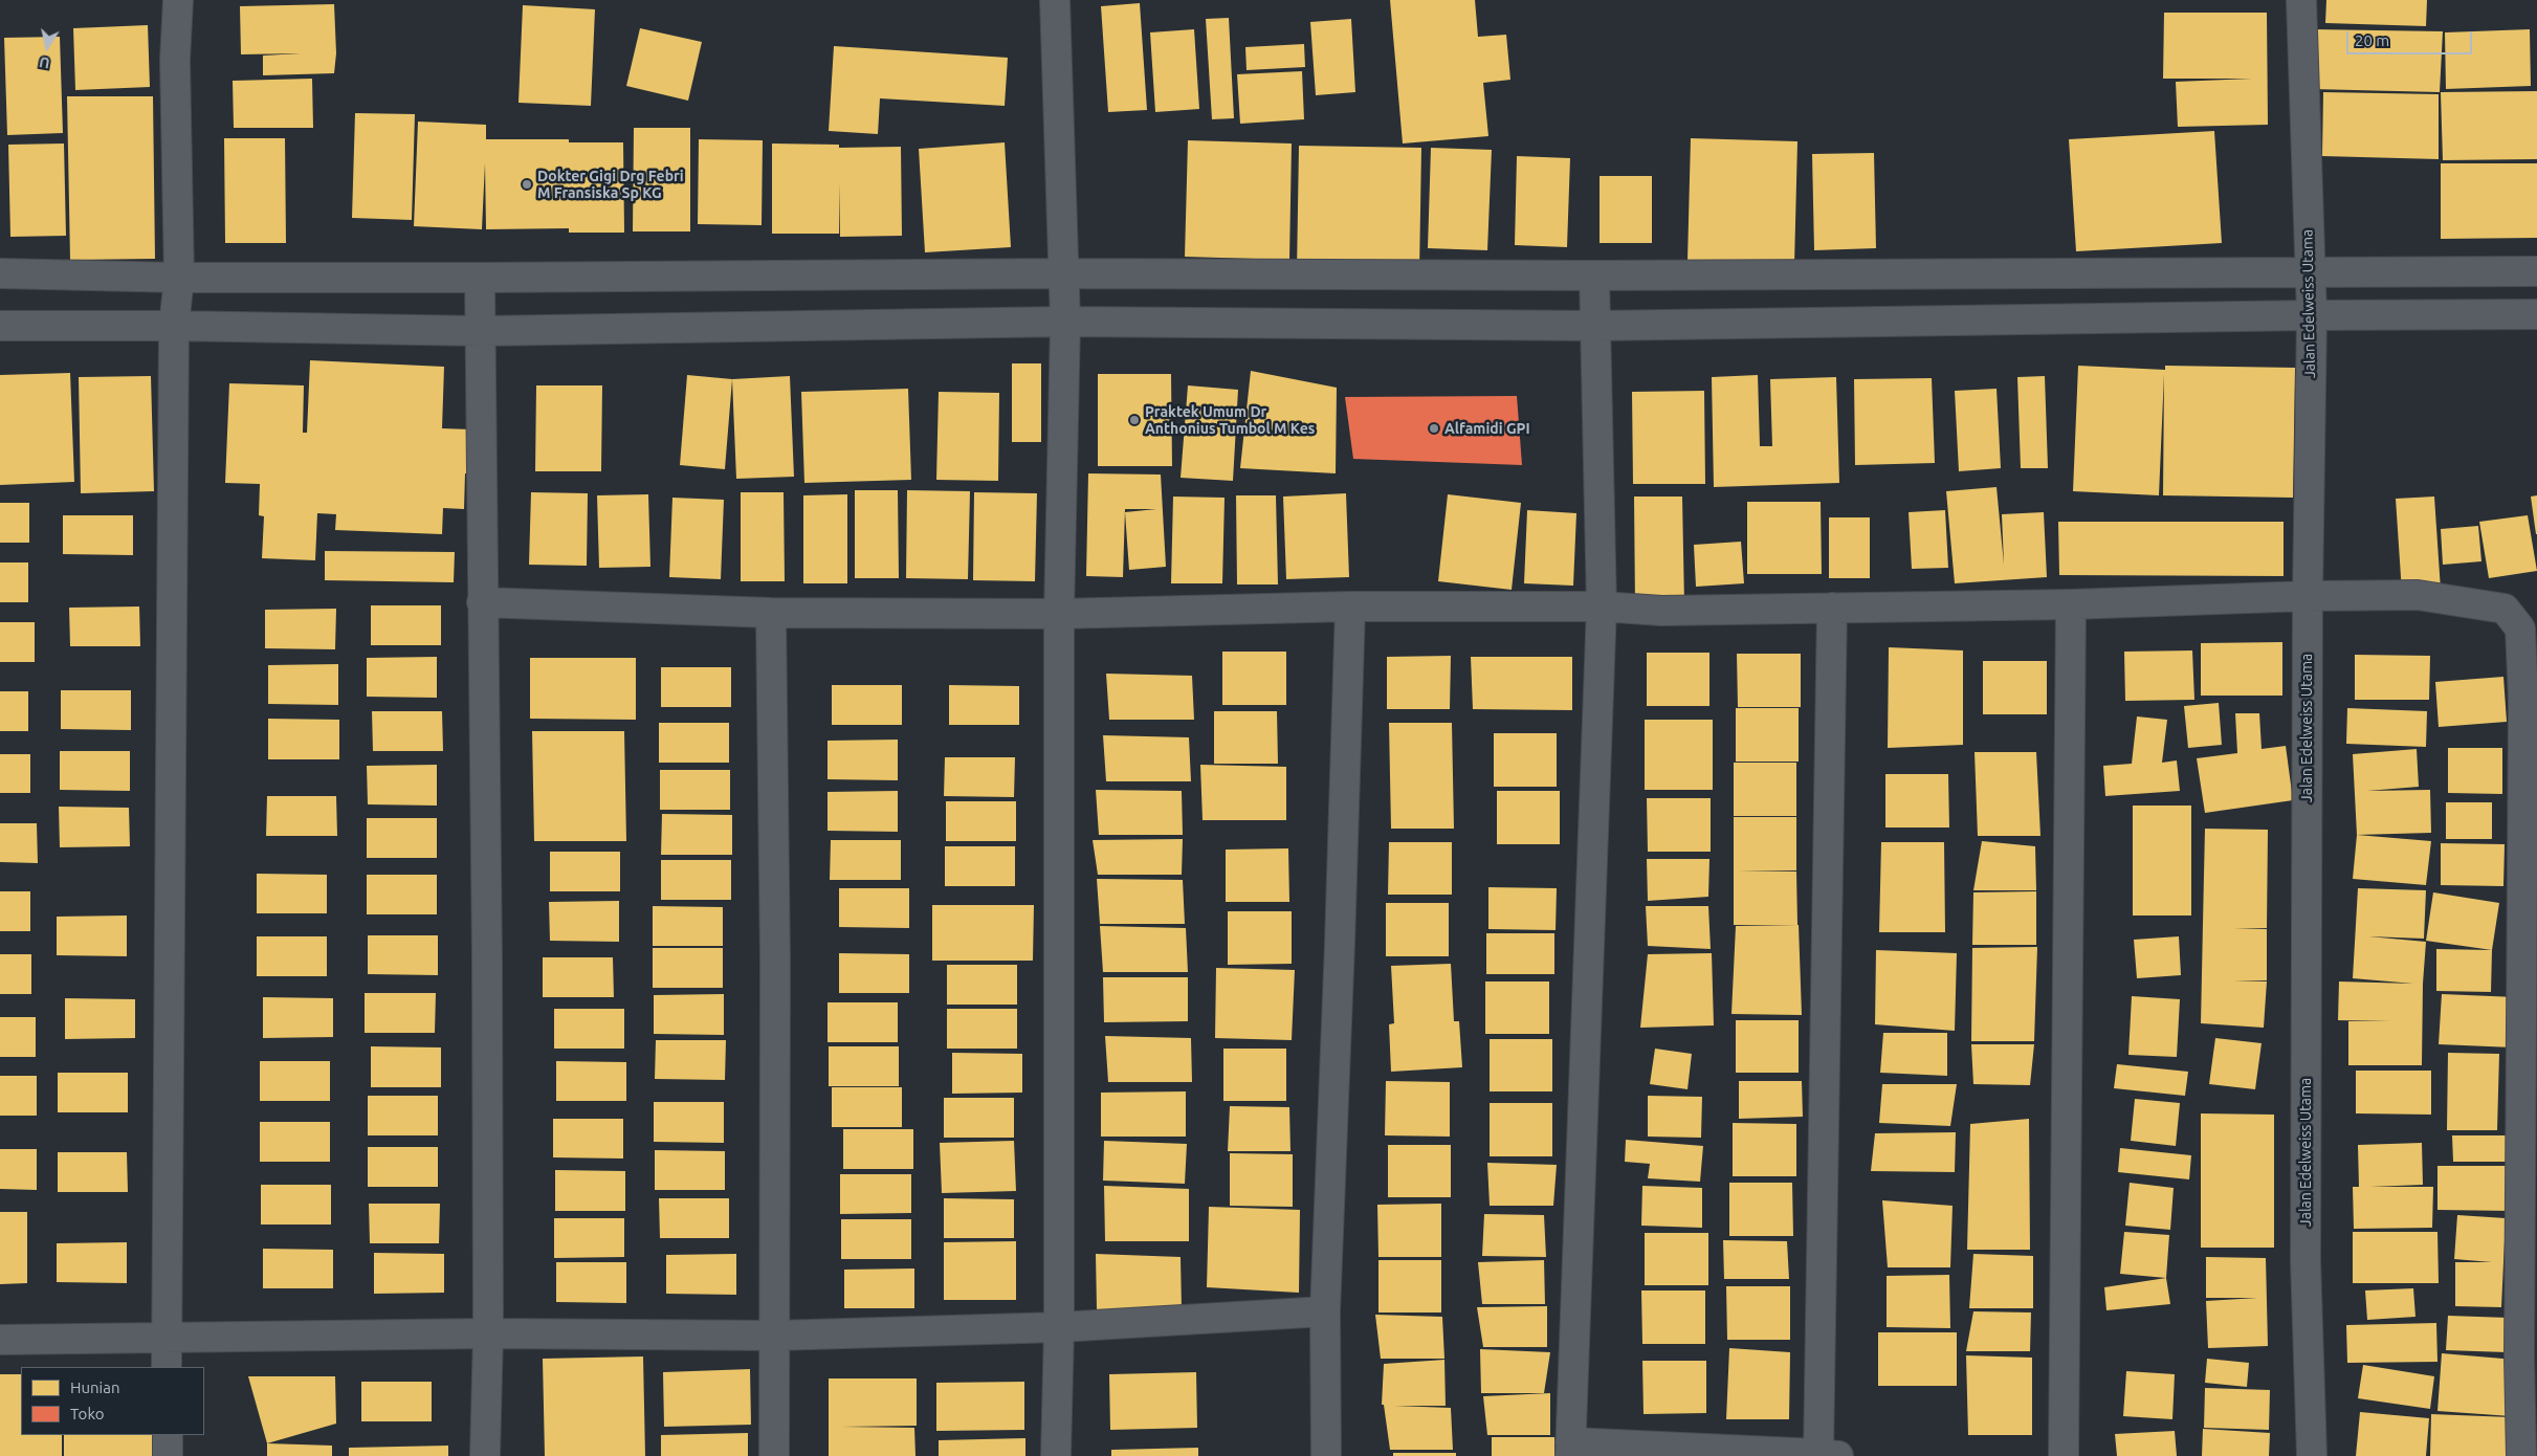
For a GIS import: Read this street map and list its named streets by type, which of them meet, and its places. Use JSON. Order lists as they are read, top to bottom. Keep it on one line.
{"streets":{"street":["Jalan Edelweiss Utama"]},"places":["Dokter Gigi Drg Febri M Fransiska Sp KG","Praktek Umum Dr Anthonius Tumbol M Kes","Alfamidi GPI"],"legend":["Hunian","Toko"],"scale_bar":"20 m","north":"bottom"}
